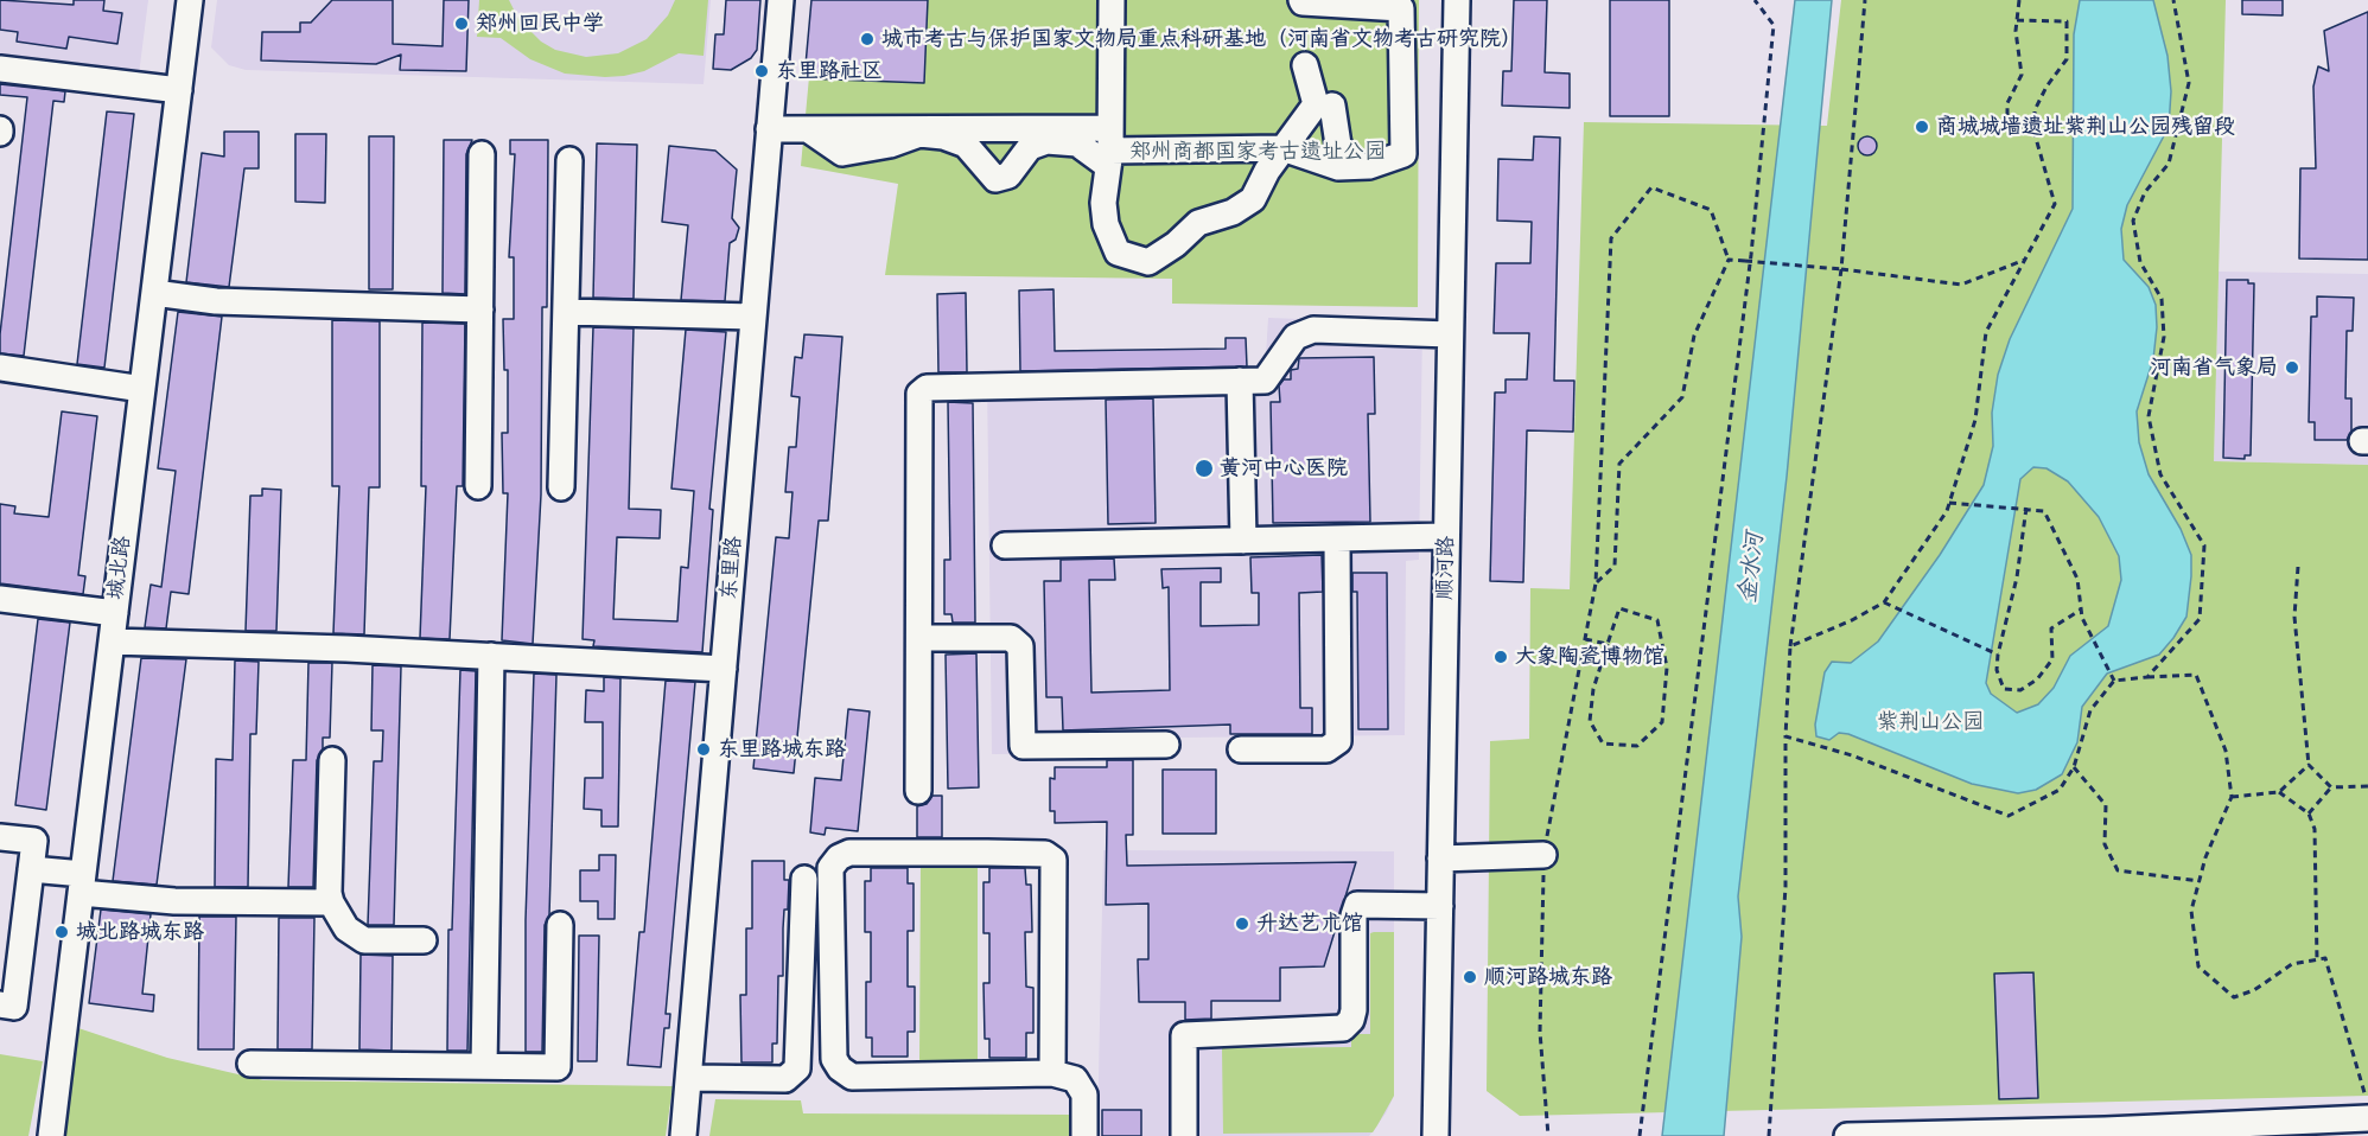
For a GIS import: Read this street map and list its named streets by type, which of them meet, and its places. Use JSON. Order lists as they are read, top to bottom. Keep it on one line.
{"streets":{"street":["城北路","东里路","顺河路"]},"water":["金水河"],"parks":["郑州商都国家考古遗址公园","紫荆山公园"],"places":["郑州回民中学","城市考古与保护国家文物局重点科研基地（河南省文物考古研究院）","东里路社区","商城城墙遗址紫荆山公园残留段","河南省气象局","黄河中心医院","大象陶瓷博物馆","东里路城东路","升达艺术馆","城北路城东路","顺河路城东路"]}
